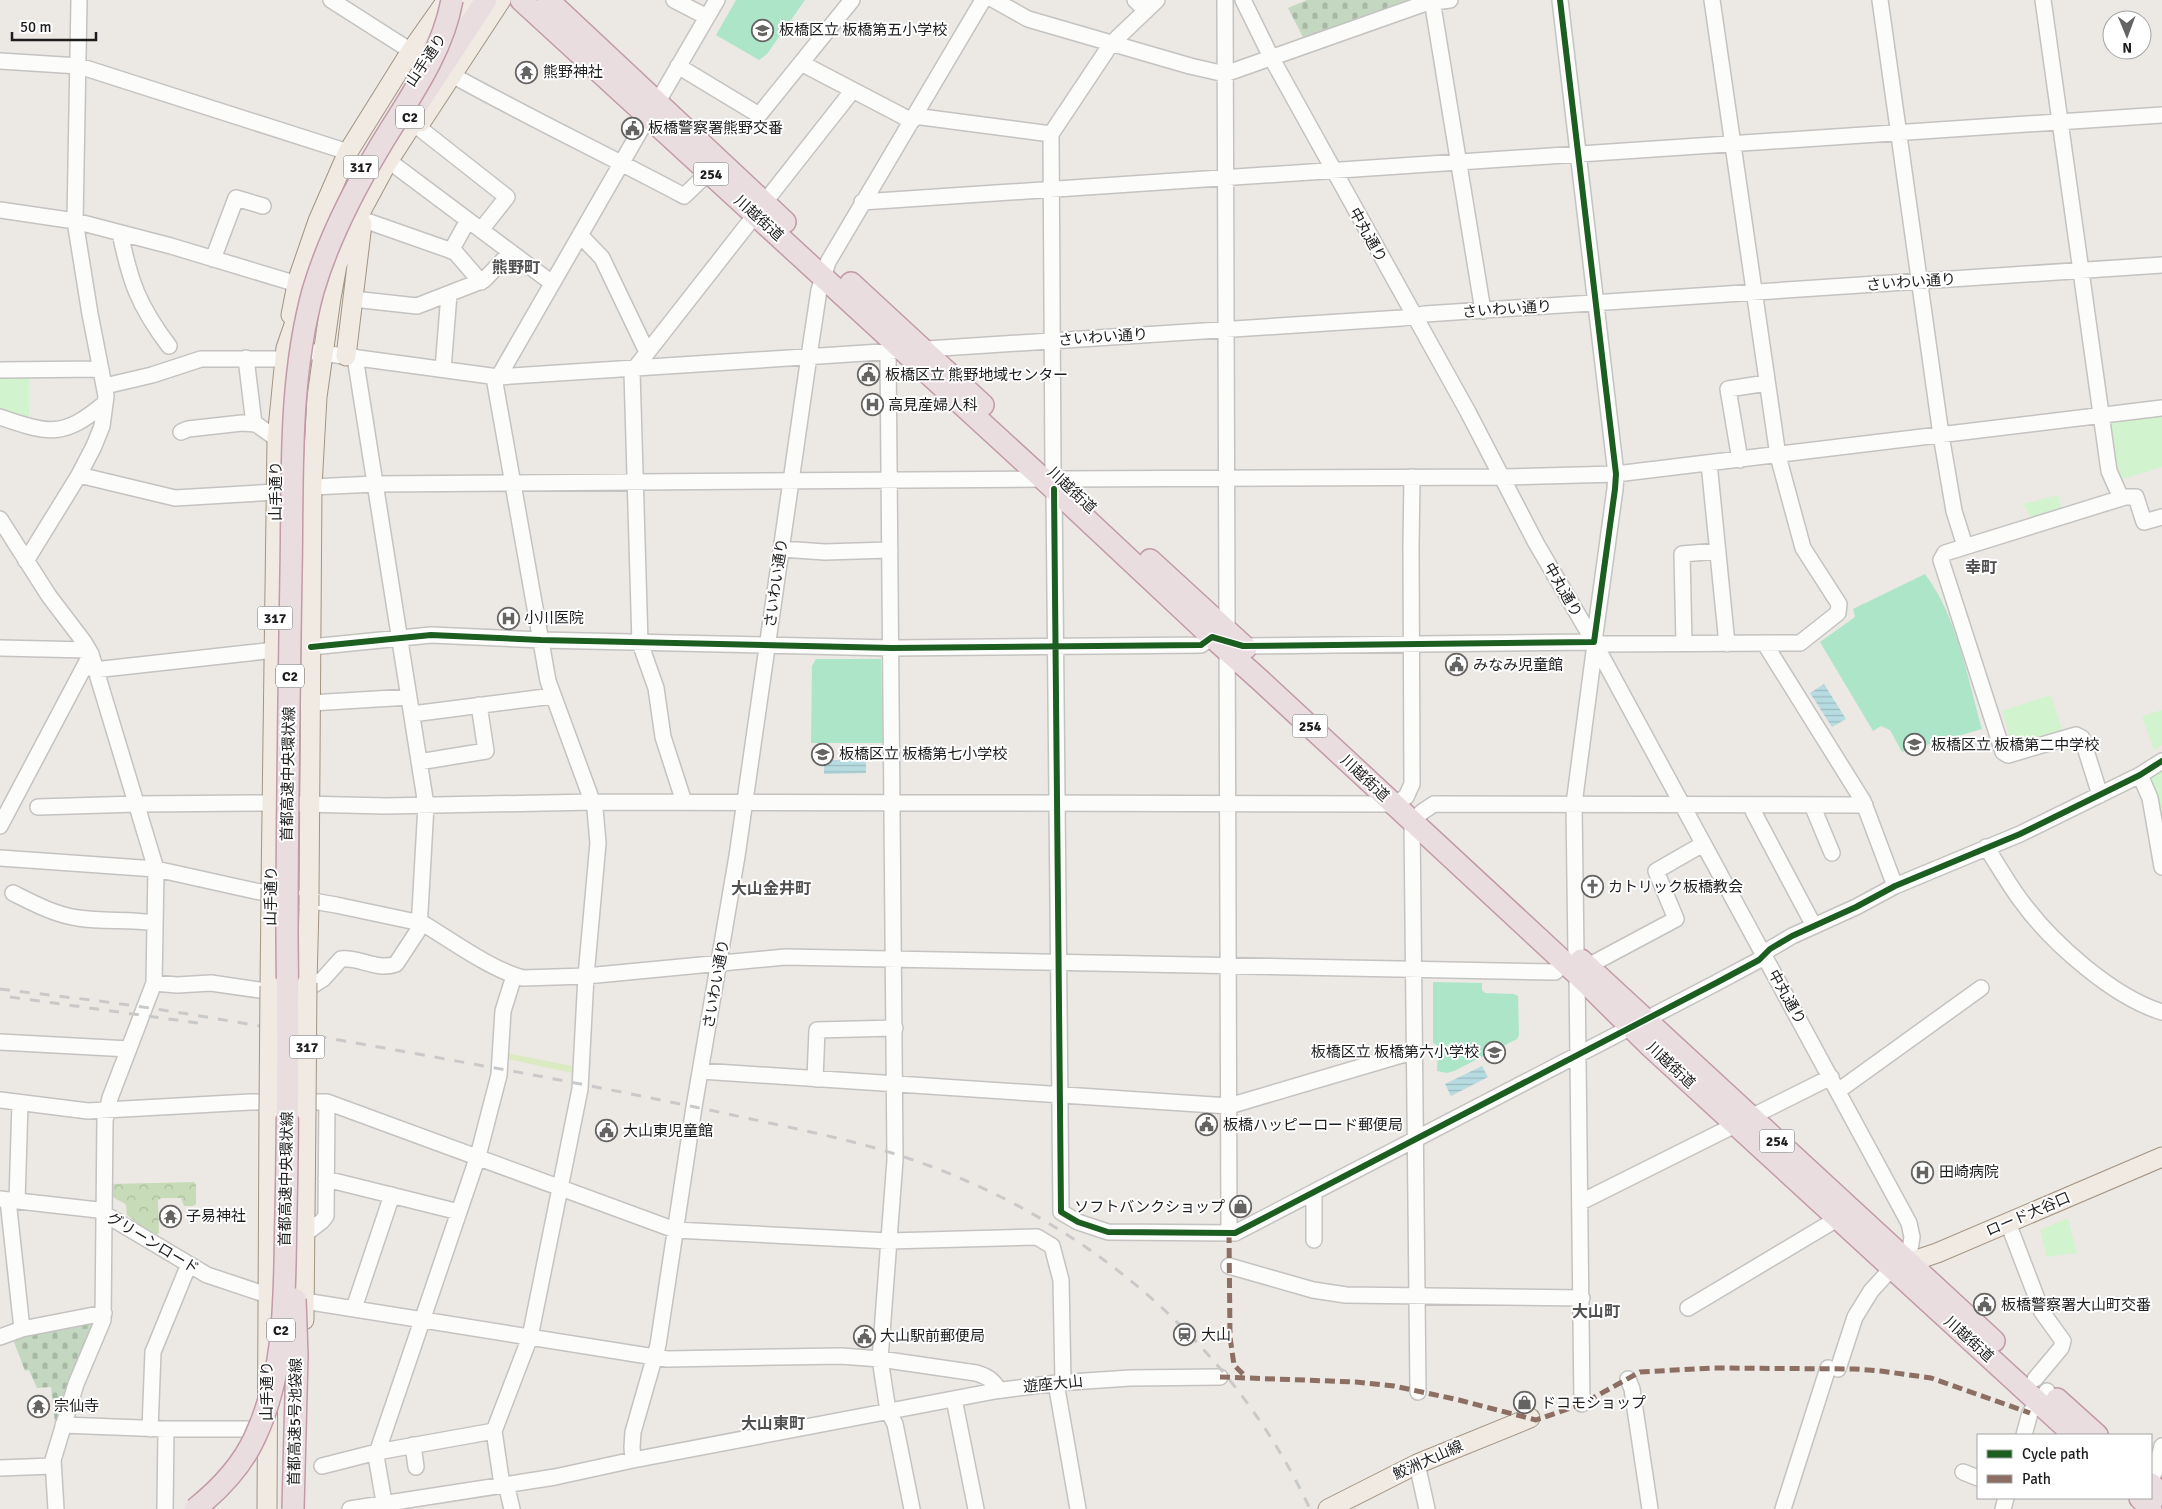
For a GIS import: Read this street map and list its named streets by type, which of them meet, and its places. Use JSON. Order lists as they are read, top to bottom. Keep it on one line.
{"streets":{"highway":["C2","254","川越街道","首都高速中央環状線","首都高速5号池袋線"],"main road":["山手通り","317","ロード大谷口","鮫洲大山線"],"street":["中丸通り","さいわい通り","グリーンロード","遊座大山"]},"crossings":[["山手通り","317"],["山手通り","首都高速中央環状線"],["山手通り","グリーンロード"],["山手通り","首都高速5号池袋線"],["317","首都高速中央環状線"],["川越街道","中丸通り"],["川越街道","さいわい通り"],["川越街道","ロード大谷口"],["中丸通り","さいわい通り"],["中丸通り","ロード大谷口"],["さいわい通り","グリーンロード"],["さいわい通り","遊座大山"],["首都高速中央環状線","首都高速5号池袋線"],["グリーンロード","遊座大山"]],"districts":["熊野町","幸町","大山金井町","大山町","大山東町"],"places":{"school or university":["板橋区立 板橋第五小学校","板橋区立 板橋第二中学校","板橋区立 板橋第七小学校","板橋区立 板橋第六小学校"],"temple":["熊野神社","子易神社","宗仙寺"],"public building":["板橋警察署熊野交番","板橋区立 熊野地域センター","みなみ児童館","板橋ハッピーロード郵便局","大山東児童館","板橋警察署大山町交番","大山駅前郵便局"],"hospital":["高見産婦人科","小川医院","田崎病院"],"church":["カトリック板橋教会"],"shop":["ソフトバンクショップ","ドコモショップ"],"station":["大山"]},"legend":["Cycle path","Path"],"scale_bar":"50 m","north":"bottom"}
